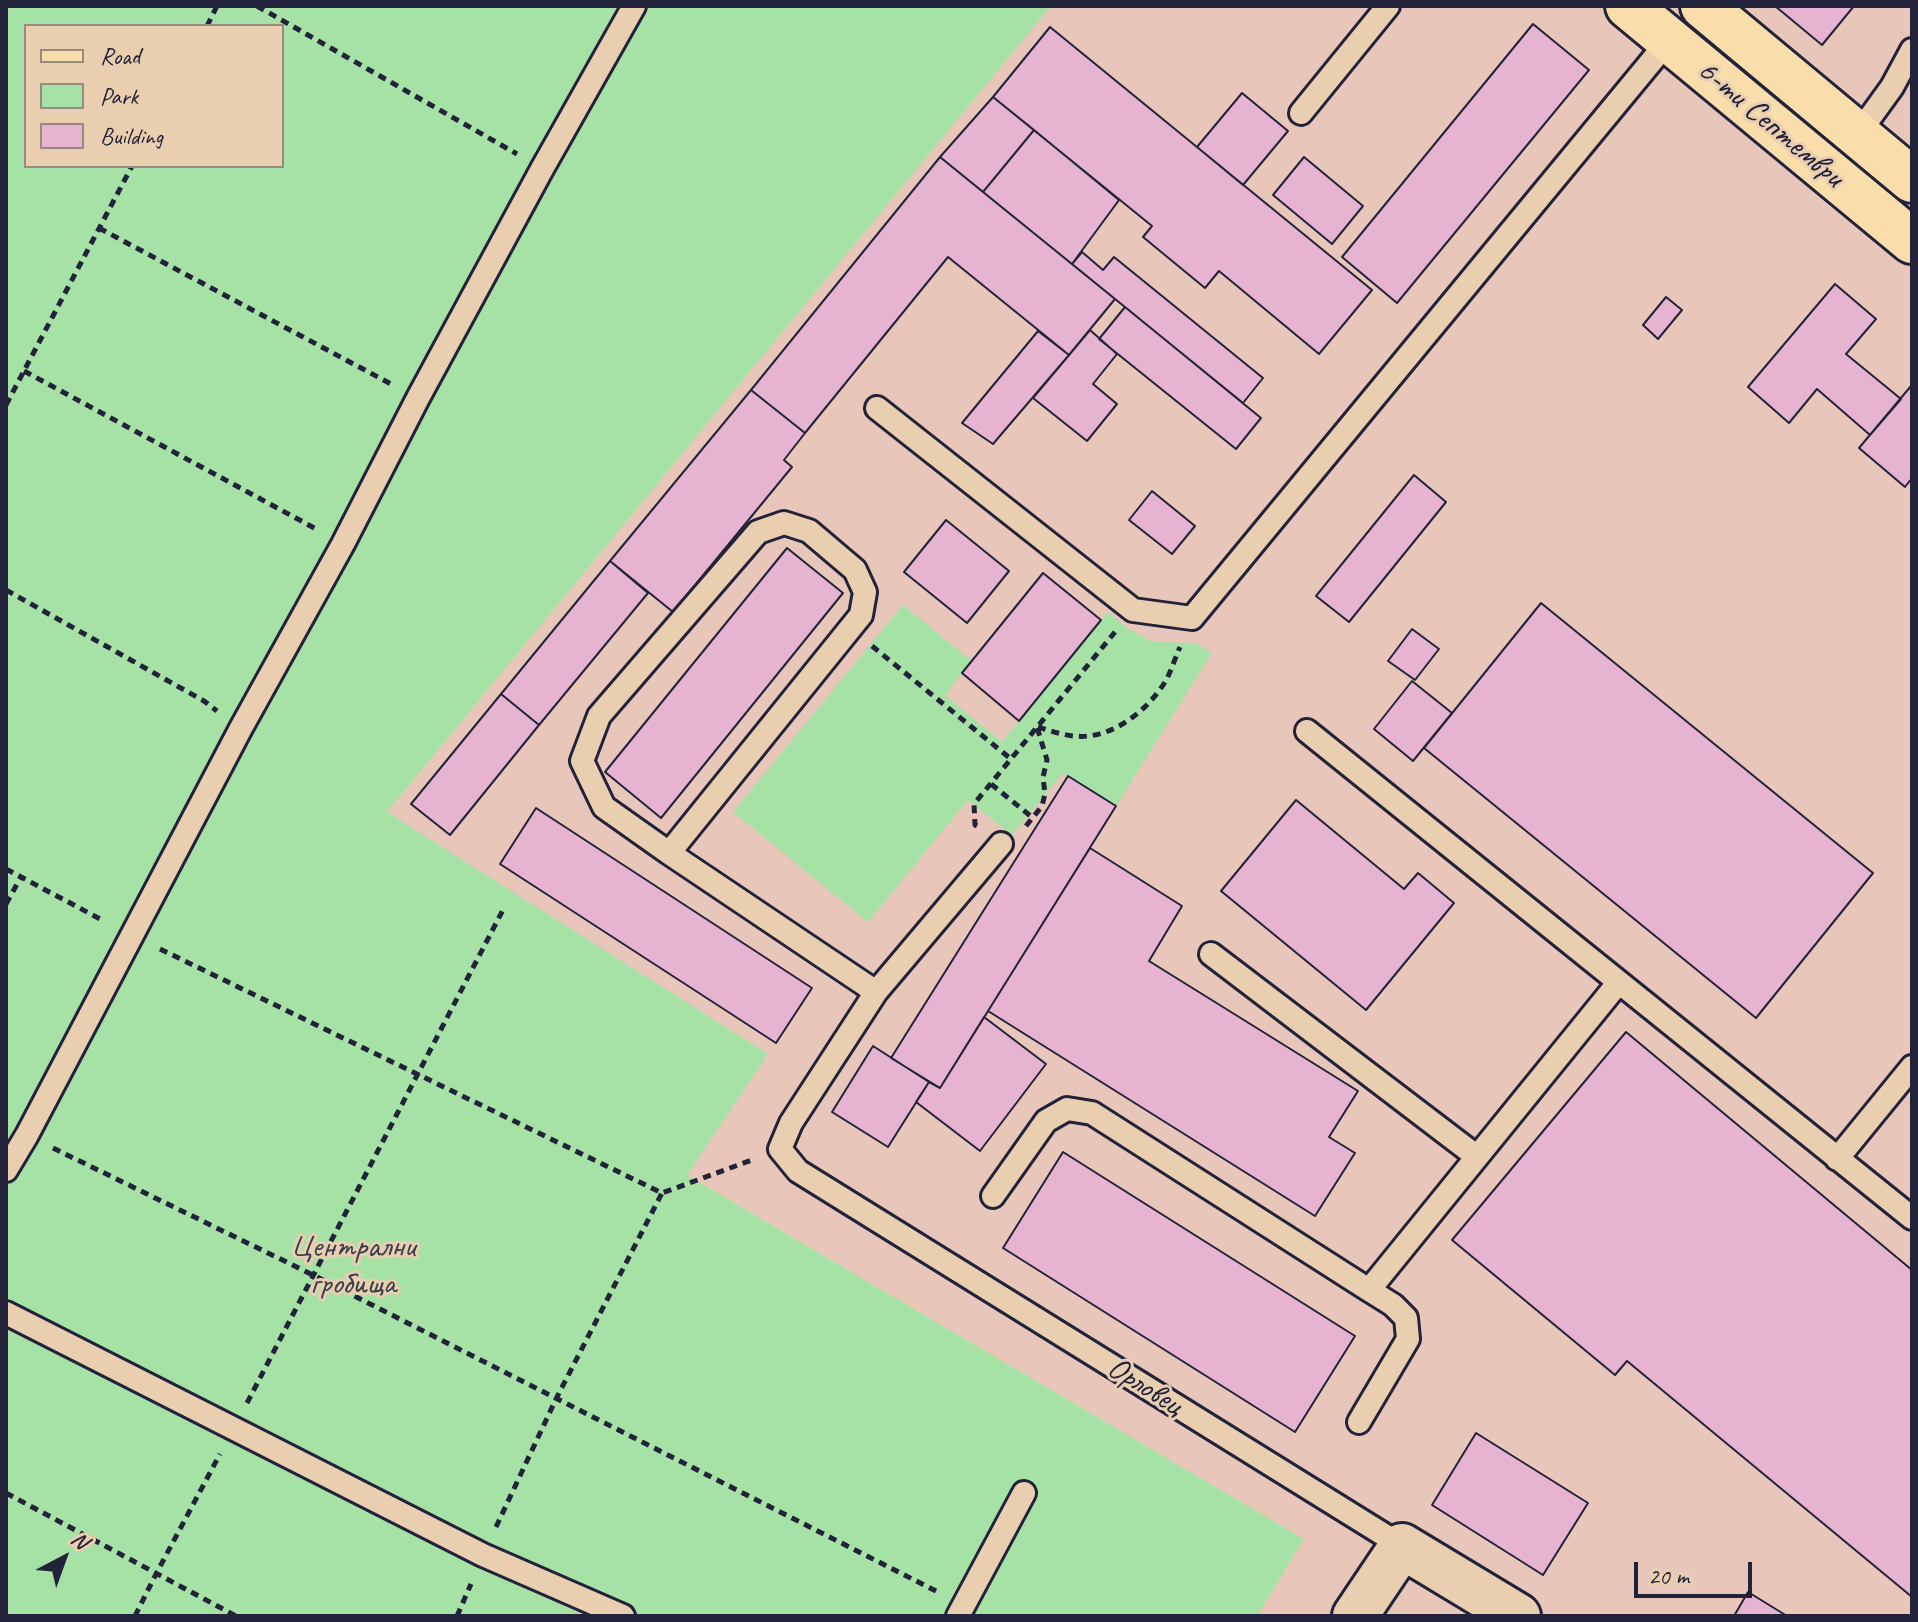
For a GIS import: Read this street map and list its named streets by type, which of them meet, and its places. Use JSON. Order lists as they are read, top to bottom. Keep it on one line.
{"streets":{"main road":["6-ти Септември"],"street":["Орловец"]},"parks":["Централни гробища"],"legend":["Road","Park","Building"],"scale_bar":"20 m","north":"top right"}
